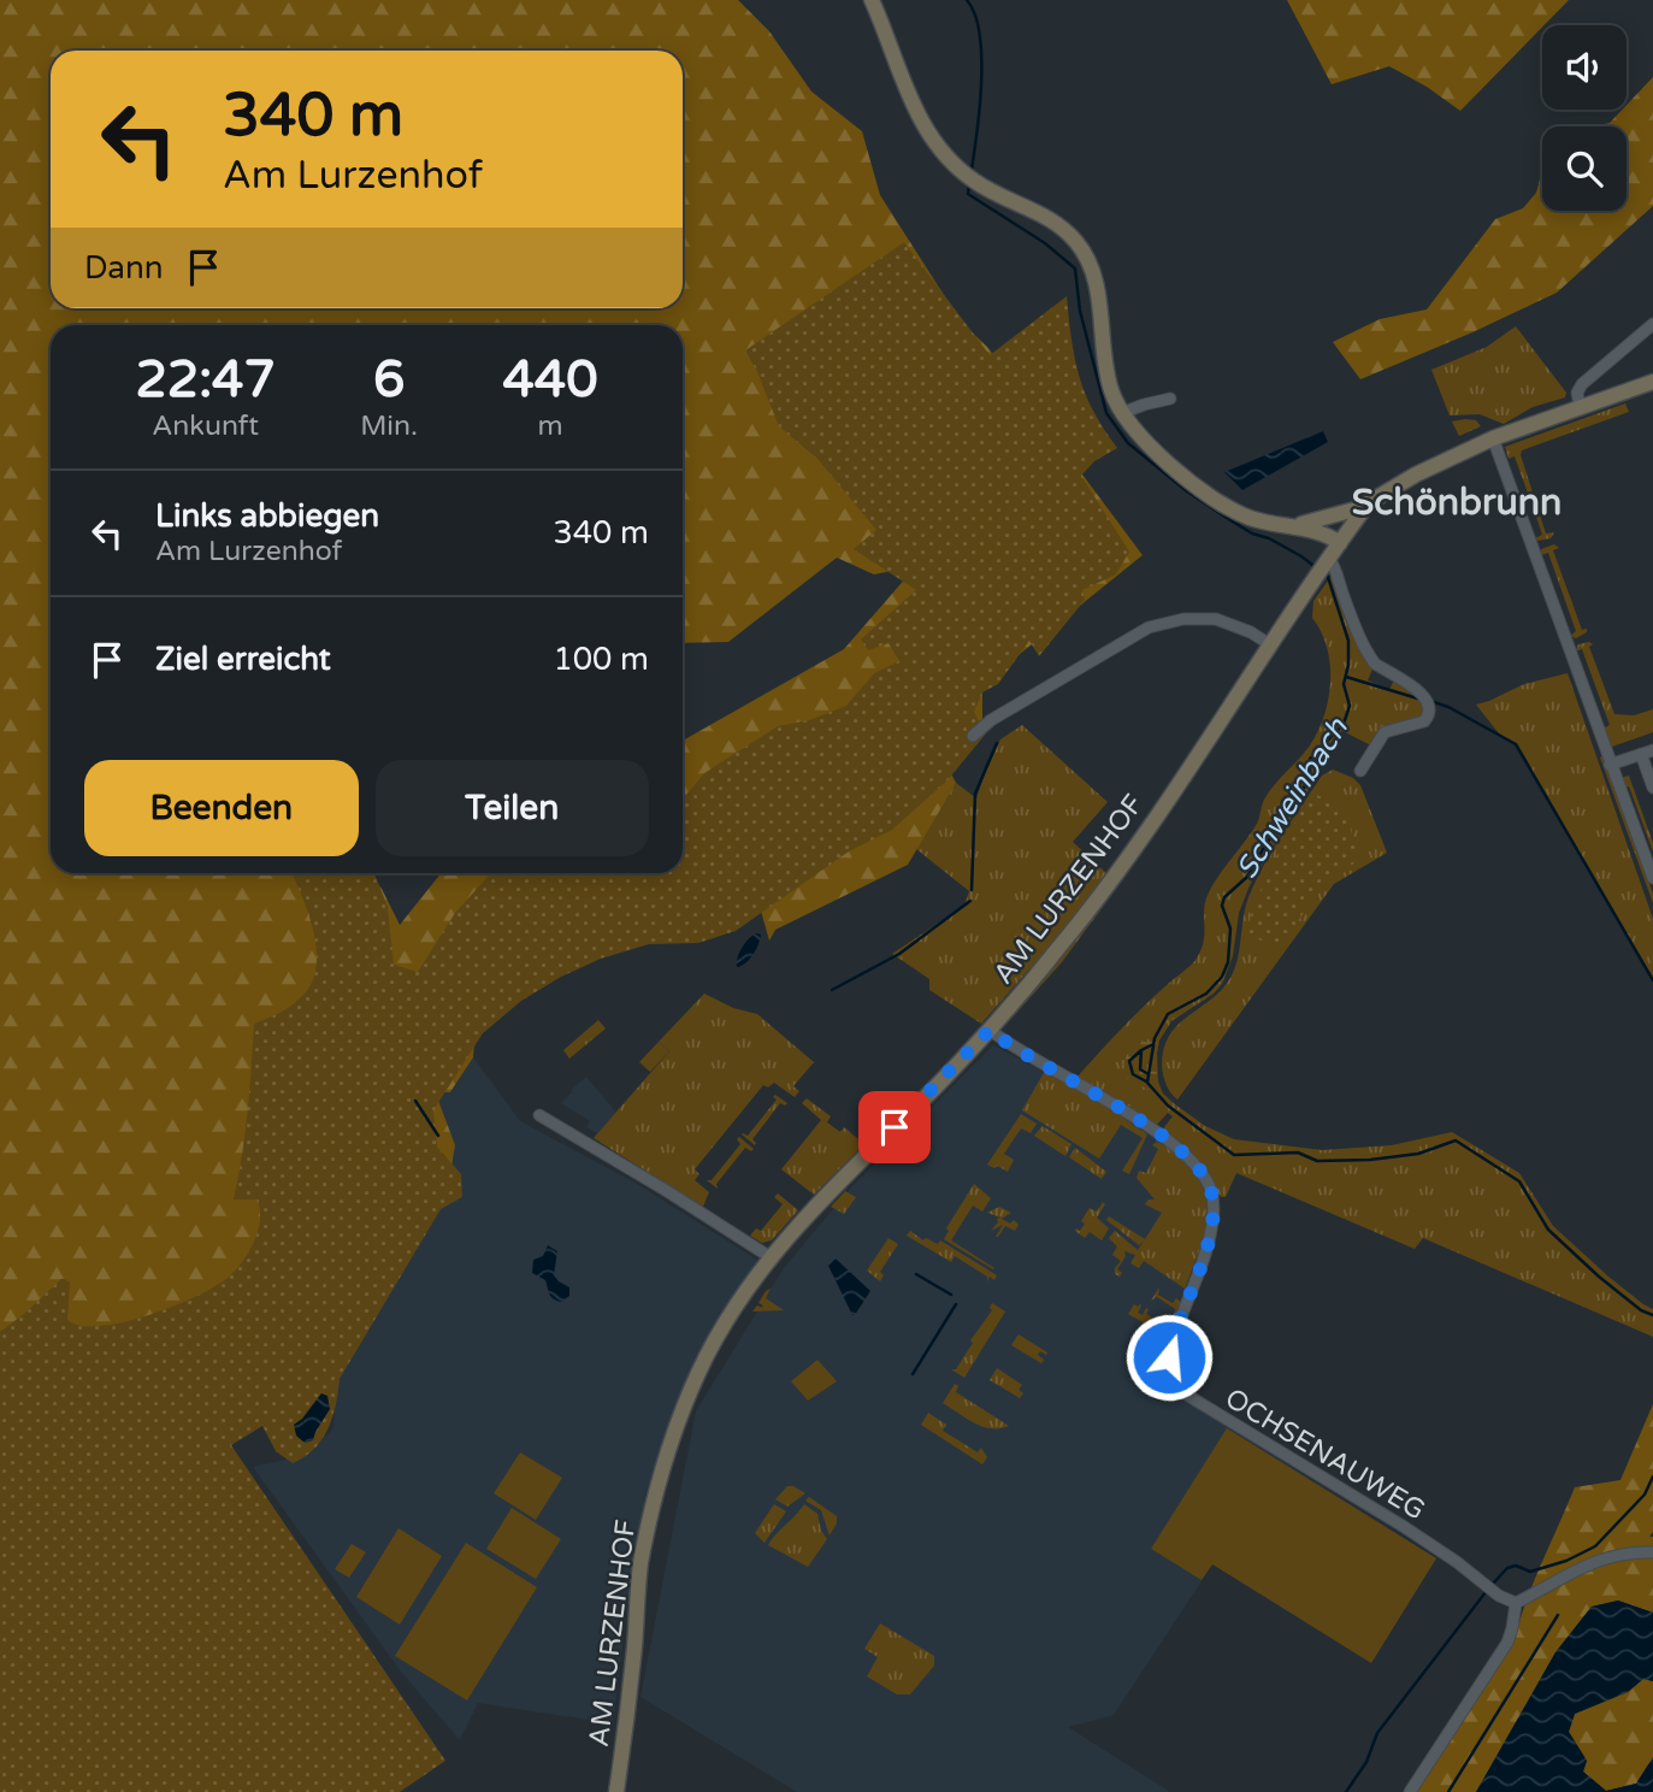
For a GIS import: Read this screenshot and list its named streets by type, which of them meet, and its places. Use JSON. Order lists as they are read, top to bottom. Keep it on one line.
{"streets":{"street":["AM LURZENHOF","OCHSENAUWEG"]},"crossings":[["AM LURZENHOF","OCHSENAUWEG"]],"districts":["Schönbrunn"],"water":["Schweinbach"],"page":{"turn":["340 m","Am Lurzenhof"],"then":"Dann","eta":["22:47","Ankunft","6","Min.","440","m"],"list":[{"name":"Links abbiegen","note":"Am Lurzenhof","value":"340 m"},{"name":"Ziel erreicht","value":"100 m"}],"buttons":["Beenden","Teilen"]}}
